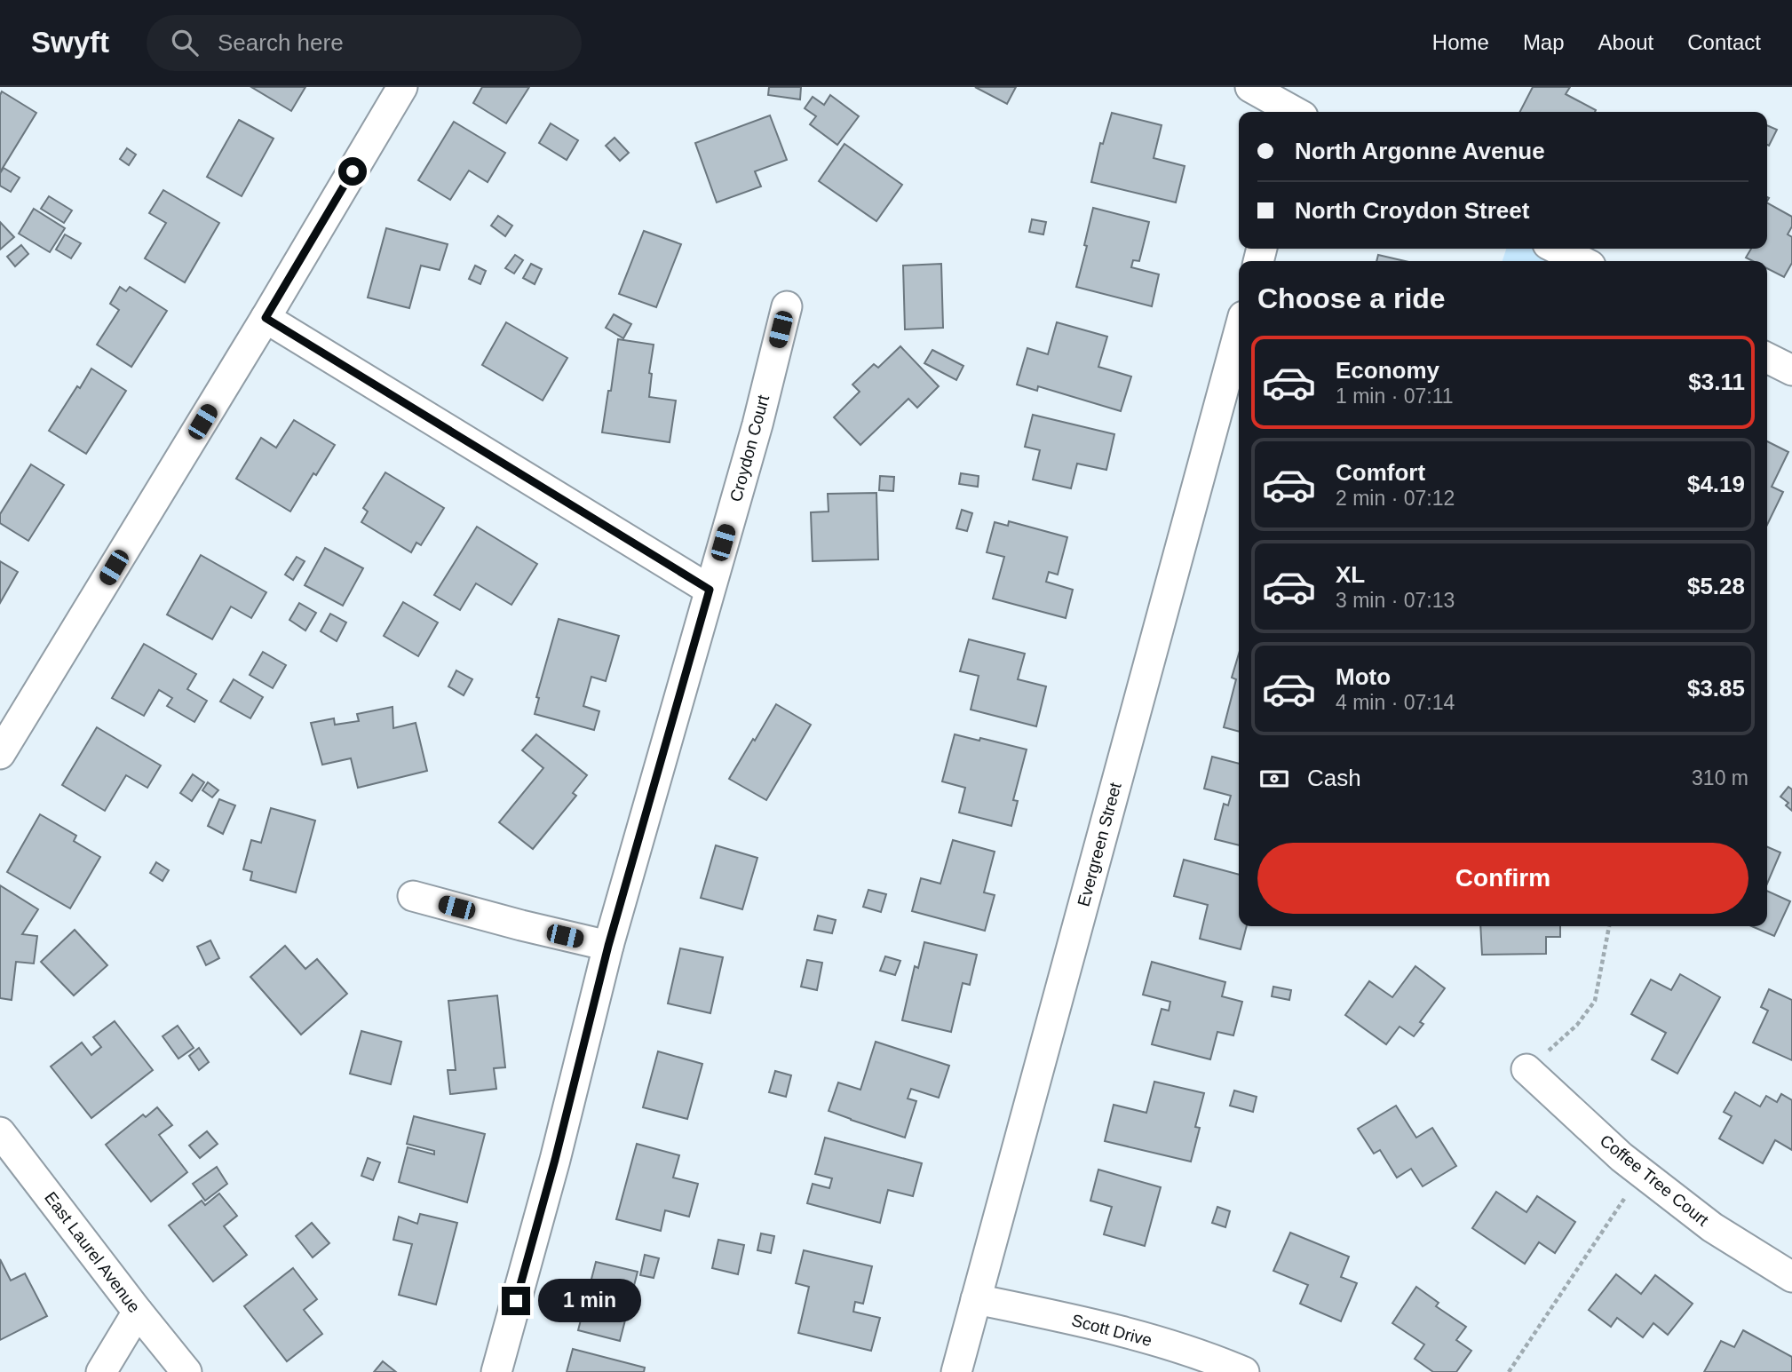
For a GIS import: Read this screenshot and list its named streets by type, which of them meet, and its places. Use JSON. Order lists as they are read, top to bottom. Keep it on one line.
{"streets":{"street":["Croydon Court","Evergreen Street","Coffee Tree Court","East Laurel Avenue","Scott Drive"]},"crossings":[["Evergreen Street","Scott Drive"]],"page":{"header":"Swyft","search":"Search here","nav":["Home","Map","About","Contact"],"banner":["North Argonne Avenue","North Croydon Street"],"heading":"Choose a ride","list":[{"name":"Economy","note":"1 min · 07:11","value":"$3.11"},{"name":"Comfort","note":"2 min · 07:12","value":"$4.19"},{"name":"XL","note":"3 min · 07:13","value":"$5.28"},{"name":"Moto","note":"4 min · 07:14","value":"$3.85"}],"pay":["Cash","310 m"],"buttons":"Confirm","bubble":"1 min"}}
